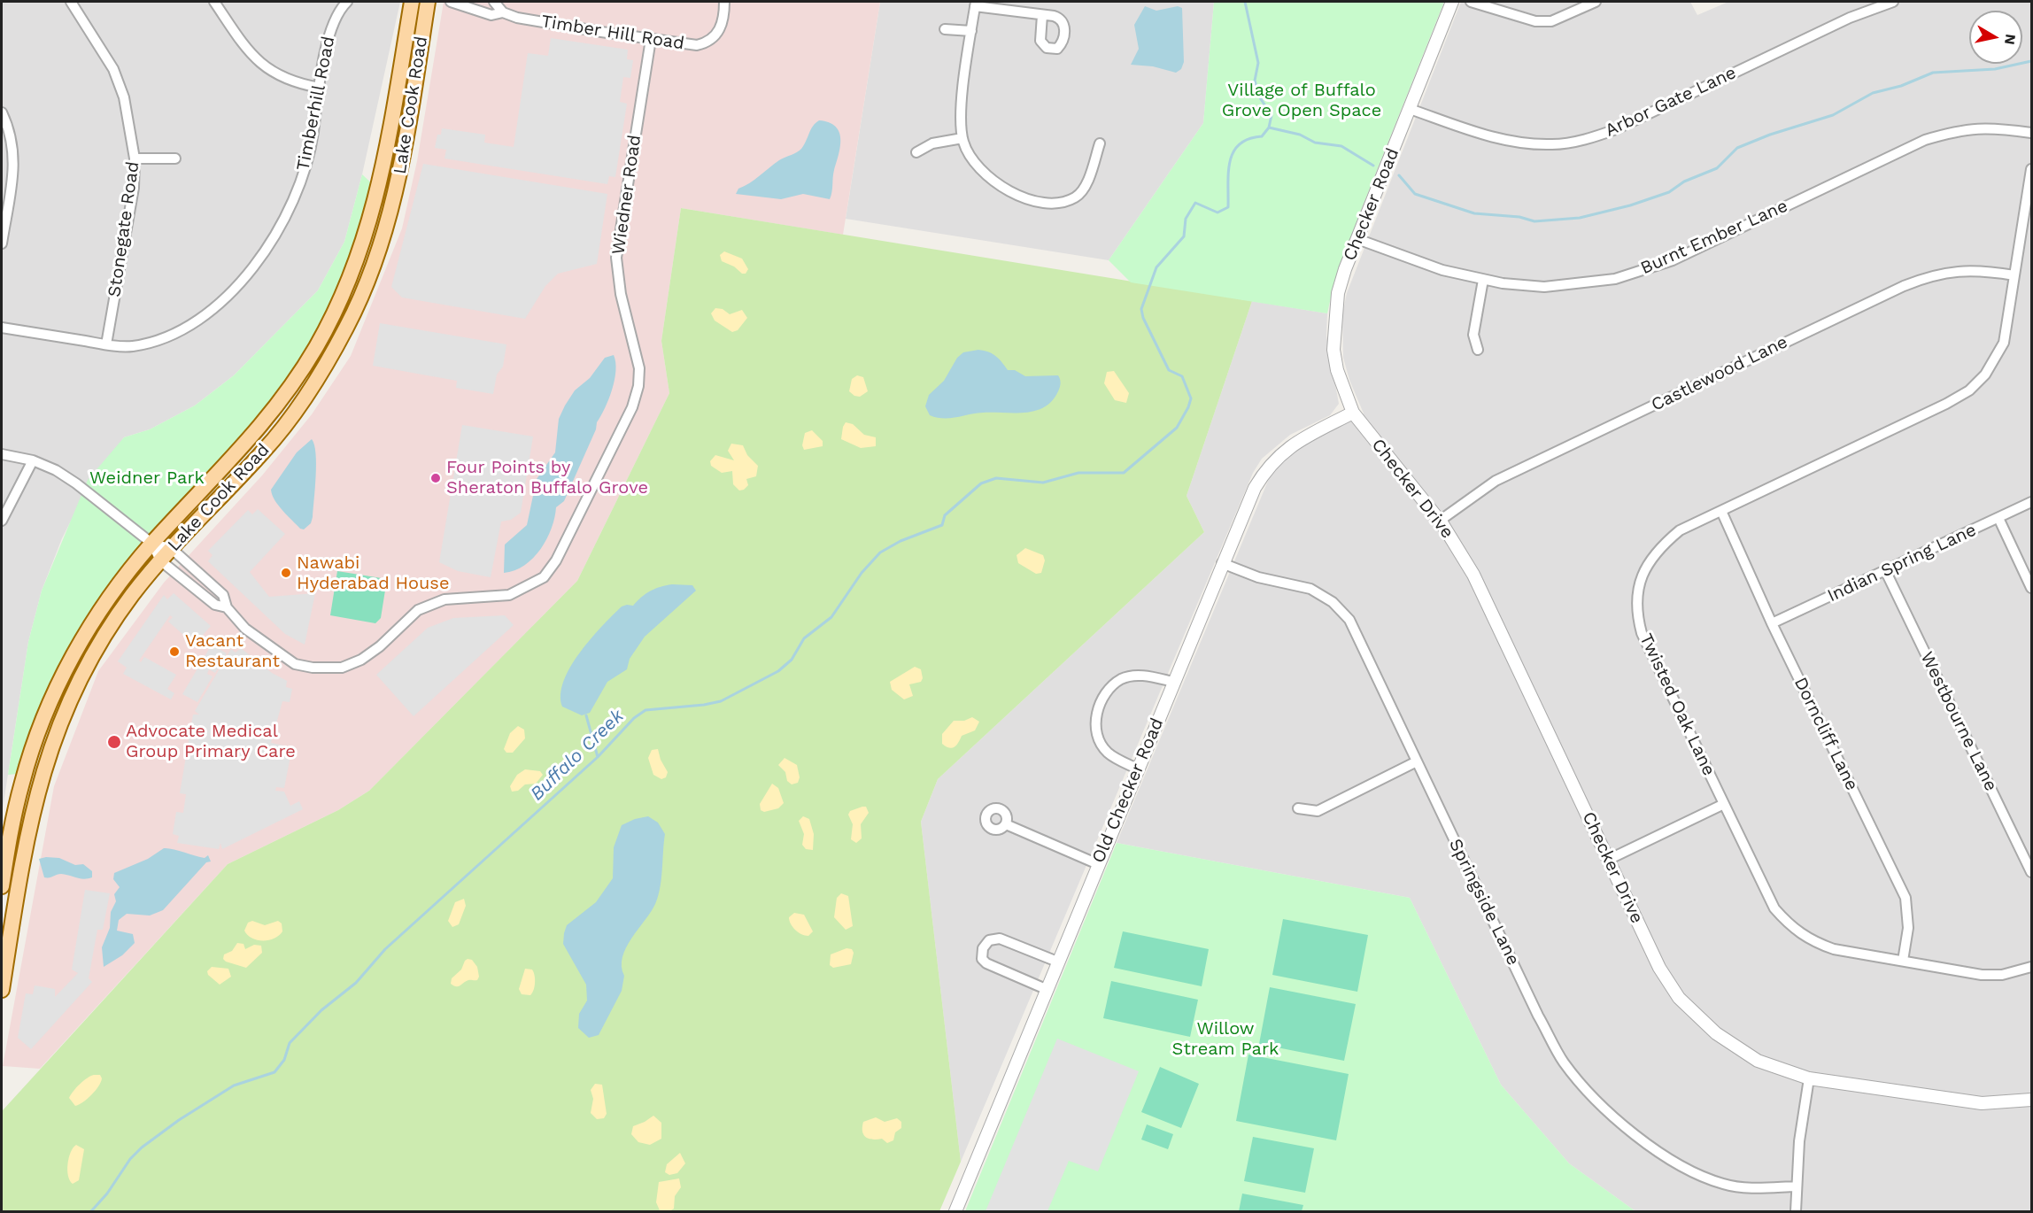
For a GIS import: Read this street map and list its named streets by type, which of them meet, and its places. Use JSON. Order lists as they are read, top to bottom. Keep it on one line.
{"streets":{"main road":["Lake Cook Road"],"street":["Timber Hill Road","Arbor Gate Lane","Timberhill Road","Wiedner Road","Checker Road","Stonegate Road","Burnt Ember Lane","Castlewood Lane","Checker Drive","Indian Spring Lane","Twisted Oak Lane","Westbourne Lane","Dorncliff Lane","Old Checker Road","Springside Lane"]},"crossings":[["Timber Hill Road","Wiedner Road"],["Arbor Gate Lane","Checker Road"],["Timberhill Road","Stonegate Road"],["Checker Road","Burnt Ember Lane"],["Checker Road","Checker Drive"],["Checker Road","Old Checker Road"],["Castlewood Lane","Checker Drive"],["Castlewood Lane","Twisted Oak Lane"],["Checker Drive","Old Checker Road"],["Indian Spring Lane","Westbourne Lane"],["Indian Spring Lane","Dorncliff Lane"],["Twisted Oak Lane","Dorncliff Lane"],["Old Checker Road","Springside Lane"]],"water":["Buffalo Creek"],"parks":["Village of Buffalo Grove Open Space","Weidner Park","Willow Stream Park"],"places":["Four Points by Sheraton Buffalo Grove","Nawabi Hyderabad House","Vacant Restaurant","Advocate Medical Group Primary Care"],"north":"right"}
